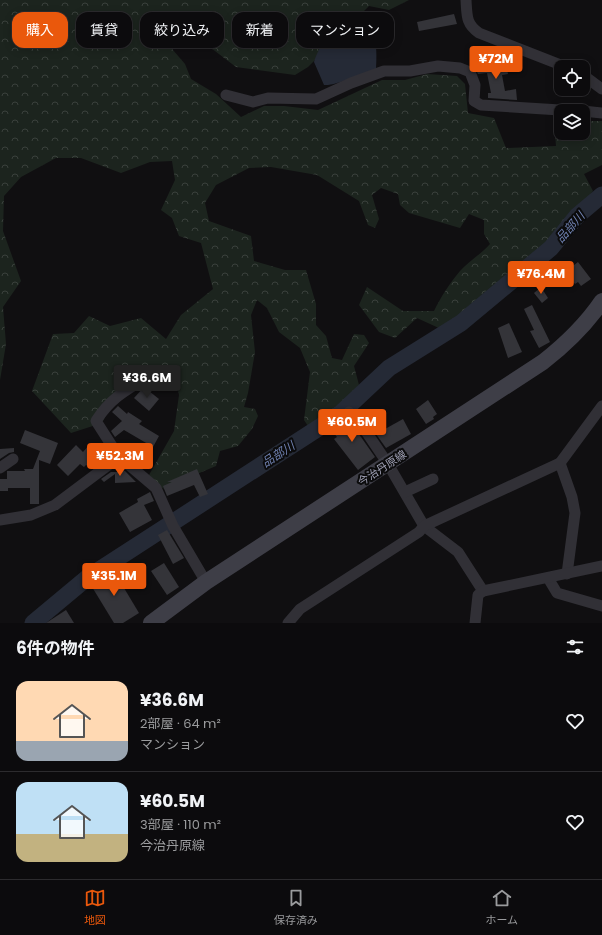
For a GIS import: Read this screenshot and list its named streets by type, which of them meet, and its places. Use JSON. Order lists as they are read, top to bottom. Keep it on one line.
{"streets":{"main road":["今治丹原線"]},"water":["品部川"],"page":{"chip":["購入","賃貸","絞り込み","新着","マンション"],"price":["¥72M","¥76.4M","¥36.6M","¥60.5M","¥52.3M","¥35.1M"],"heading":"6件の物件","list":[{"name":"¥36.6M","note":"2部屋 · 64 m² · マンション"},{"name":"¥60.5M","note":"3部屋 · 110 m² · 今治丹原線"}],"tabs":["地図","保存済み","ホーム"]}}
